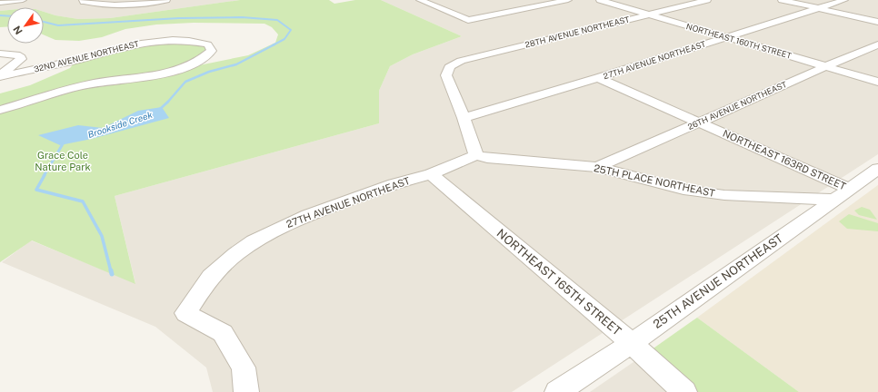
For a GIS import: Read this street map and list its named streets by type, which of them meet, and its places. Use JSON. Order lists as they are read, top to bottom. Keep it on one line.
{"streets":{"street":["28TH AVENUE NORTHEAST","NORTHEAST 160TH STREET","32ND AVENUE NORTHEAST","27TH AVENUE NORTHEAST","26TH AVENUE NORTHEAST","NORTHEAST 163RD STREET","25TH PLACE NORTHEAST","25TH AVENUE NORTHEAST","NORTHEAST 165TH STREET"]},"crossings":[["28TH AVENUE NORTHEAST","NORTHEAST 160TH STREET"],["28TH AVENUE NORTHEAST","27TH AVENUE NORTHEAST"],["NORTHEAST 160TH STREET","27TH AVENUE NORTHEAST"],["NORTHEAST 160TH STREET","26TH AVENUE NORTHEAST"],["27TH AVENUE NORTHEAST","NORTHEAST 163RD STREET"],["27TH AVENUE NORTHEAST","25TH PLACE NORTHEAST"],["27TH AVENUE NORTHEAST","NORTHEAST 165TH STREET"],["26TH AVENUE NORTHEAST","NORTHEAST 163RD STREET"],["26TH AVENUE NORTHEAST","25TH PLACE NORTHEAST"],["NORTHEAST 163RD STREET","25TH AVENUE NORTHEAST"],["25TH PLACE NORTHEAST","25TH AVENUE NORTHEAST"],["25TH AVENUE NORTHEAST","NORTHEAST 165TH STREET"]],"water":["Brookside Creek"],"parks":["Grace Cole Nature Park"],"north":"bottom left"}
